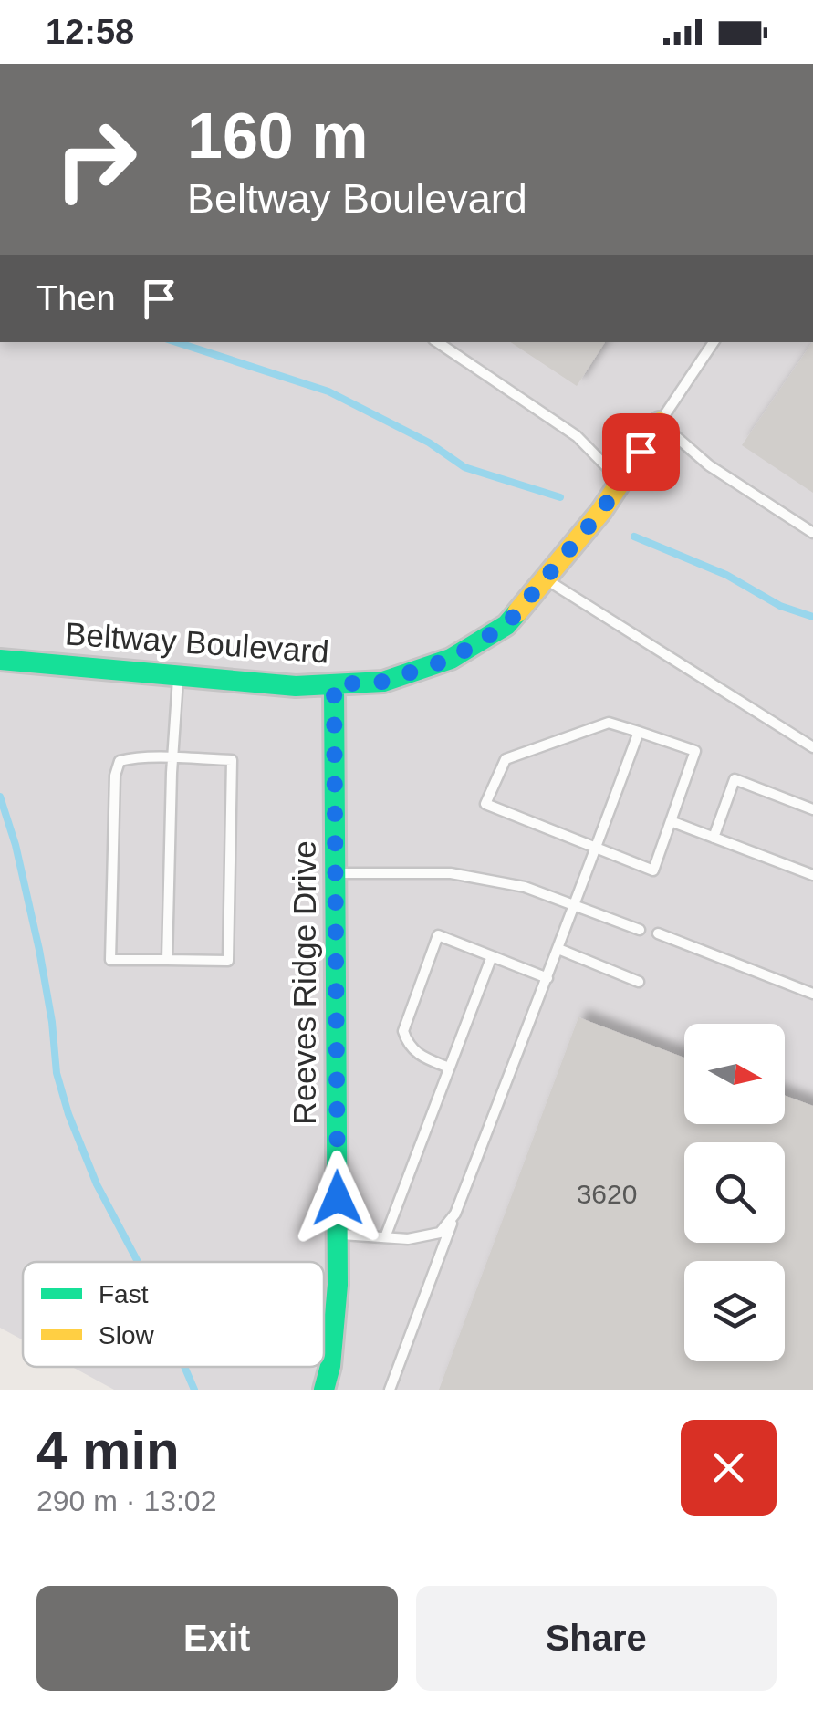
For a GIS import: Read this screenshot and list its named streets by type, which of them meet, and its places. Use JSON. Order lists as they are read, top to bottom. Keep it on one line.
{"streets":{"street":["Beltway Boulevard","Reeves Ridge Drive"]},"crossings":[["Beltway Boulevard","Reeves Ridge Drive"]],"house_numbers":["3620"],"legend":["Fast","Slow"],"north":"right","page":{"status":"12:58","turn":["160 m","Beltway Boulevard"],"then":"Then","heading":["4 min","290 m · 13:02"],"buttons":["Exit","Share"]}}
